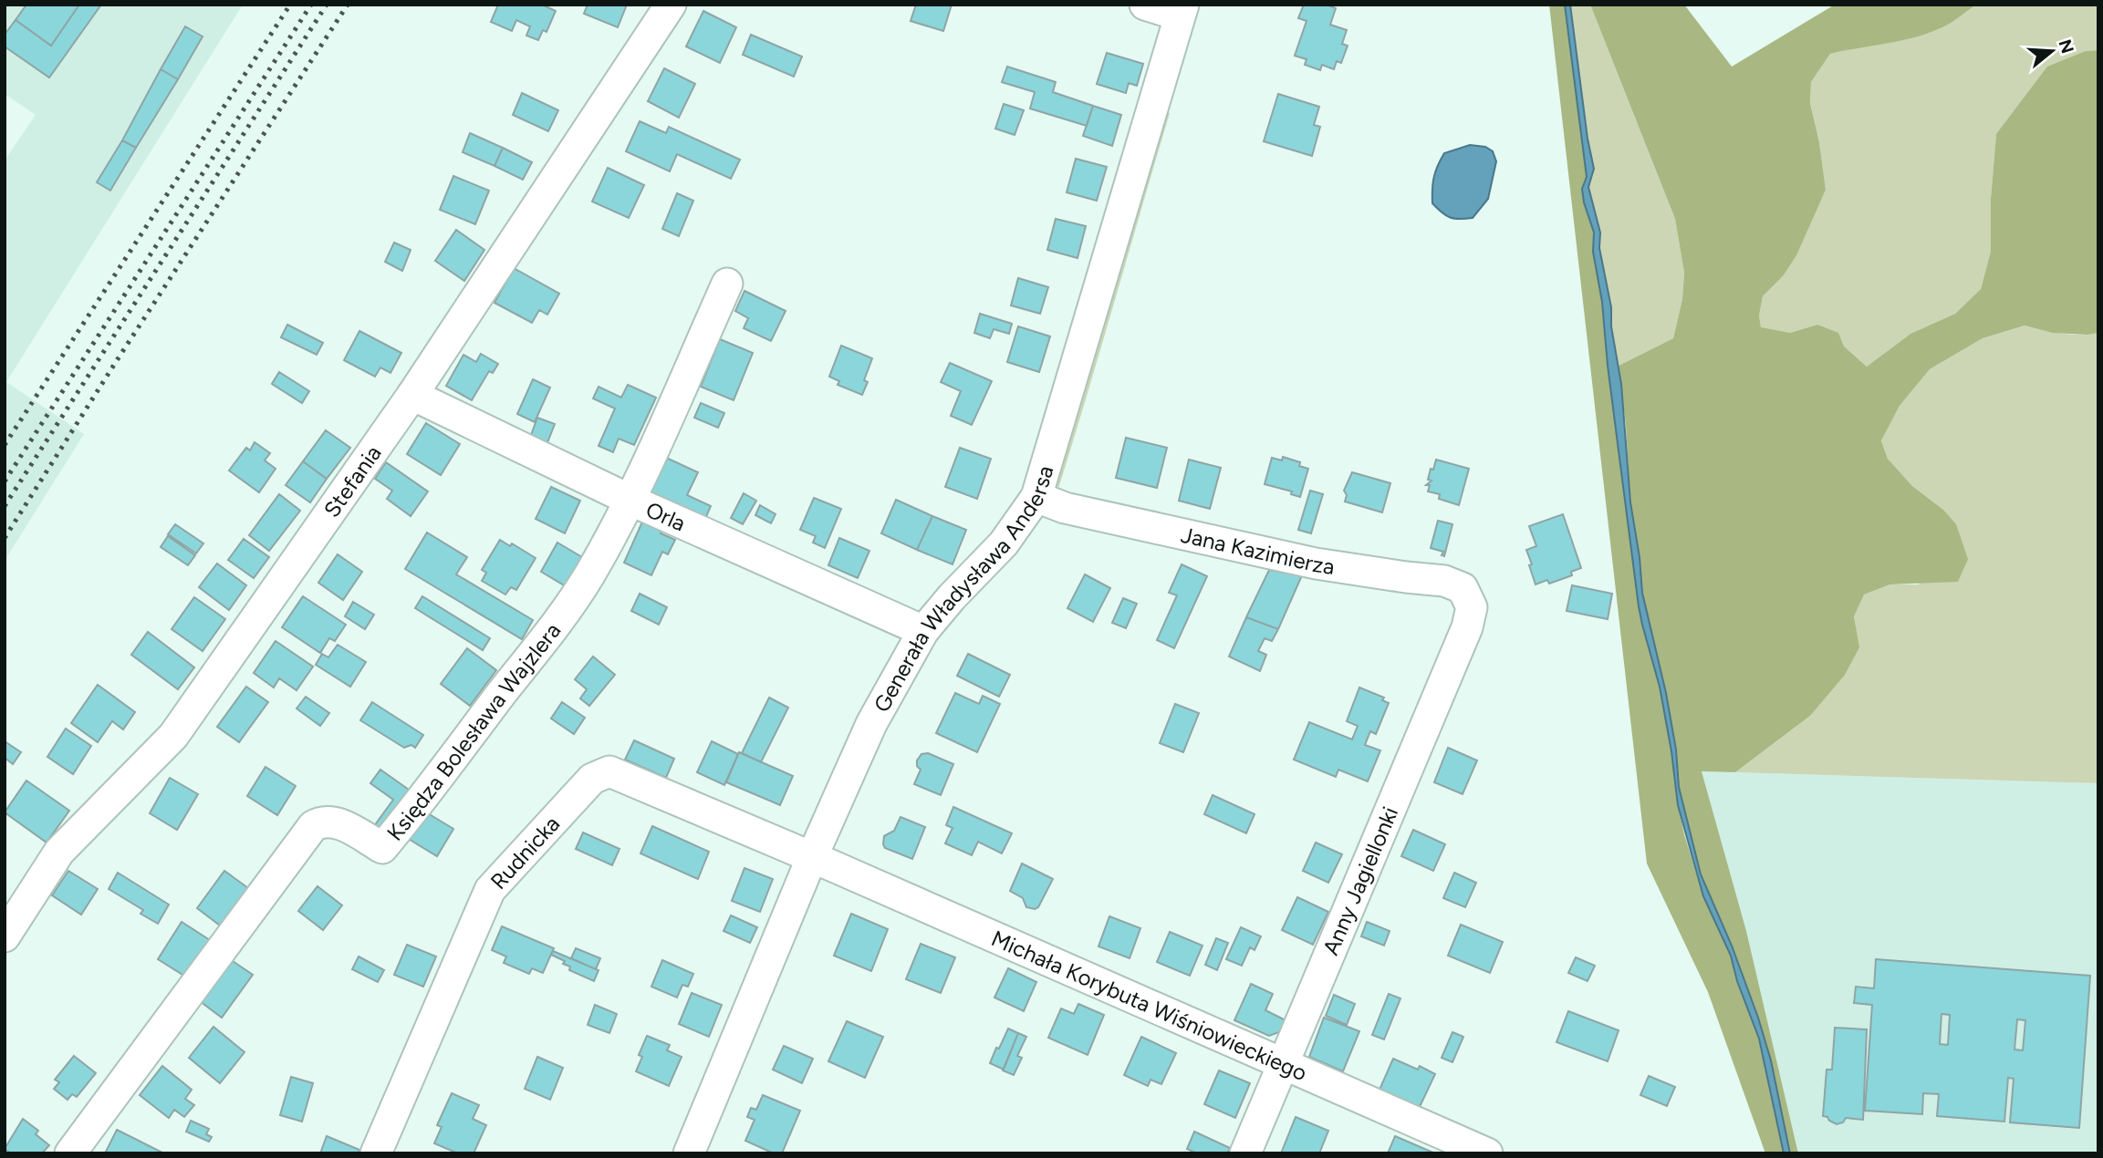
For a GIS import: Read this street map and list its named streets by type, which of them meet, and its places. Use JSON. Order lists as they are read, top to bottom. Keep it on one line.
{"streets":{"street":["Stefania","Orla","Jana Kazimierza","Generała Władysława Andersa","Księdza Bolesława Wajzlera","Rudnicka","Anny Jagiellonki","Michała Korybuta Wiśniowieckiego"]},"crossings":[["Stefania","Orla"],["Orla","Generała Władysława Andersa"],["Orla","Księdza Bolesława Wajzlera"],["Jana Kazimierza","Generała Władysława Andersa"],["Jana Kazimierza","Anny Jagiellonki"],["Generała Władysława Andersa","Rudnicka"],["Generała Władysława Andersa","Michała Korybuta Wiśniowieckiego"],["Rudnicka","Michała Korybuta Wiśniowieckiego"],["Anny Jagiellonki","Michała Korybuta Wiśniowieckiego"]],"north":"right"}
